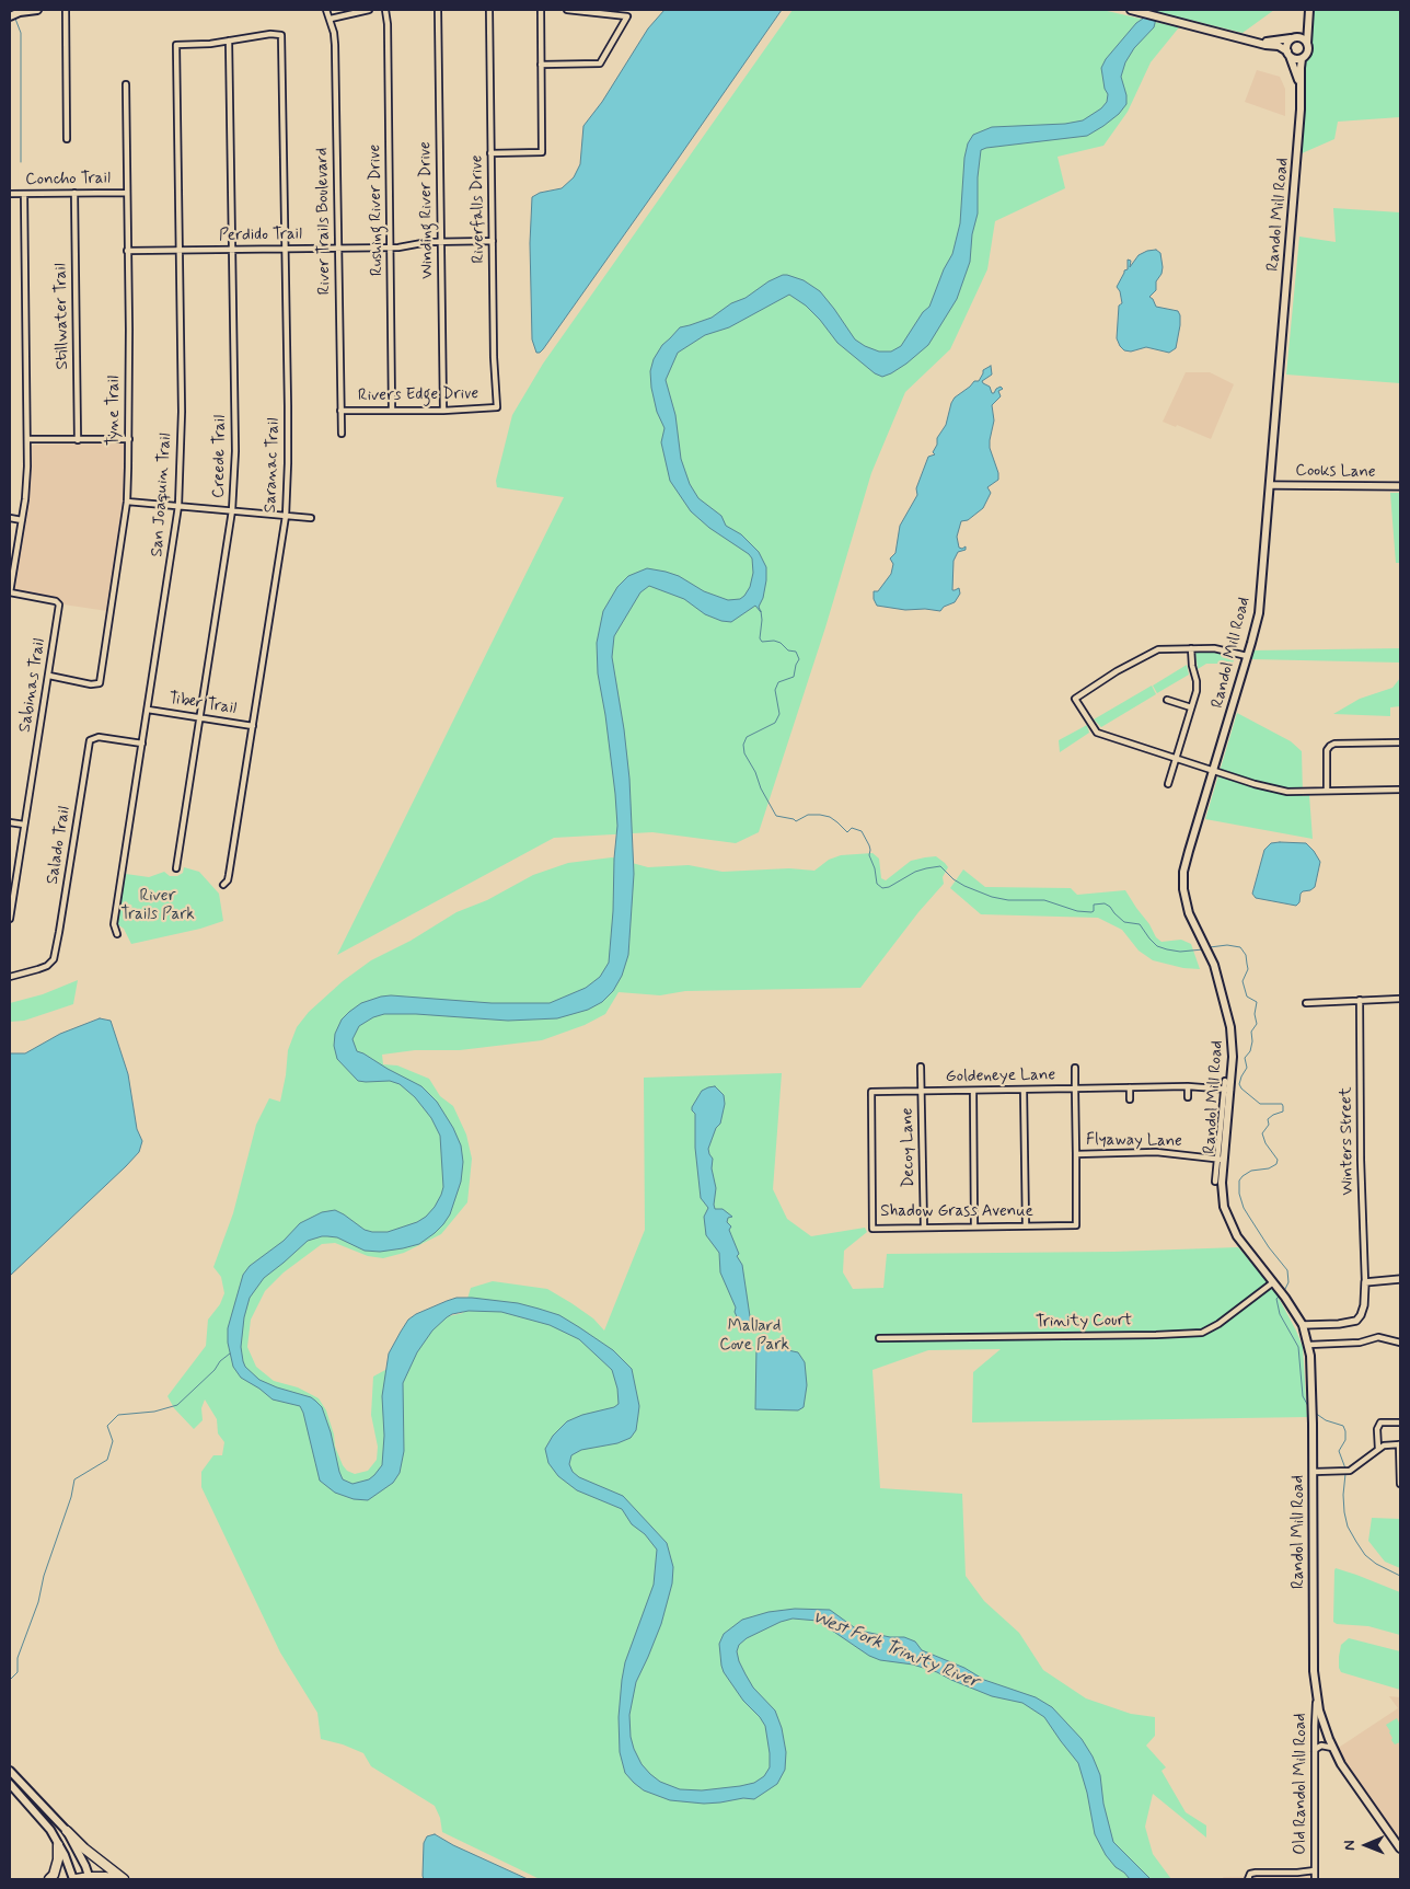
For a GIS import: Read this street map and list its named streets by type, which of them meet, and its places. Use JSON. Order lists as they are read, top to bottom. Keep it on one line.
{"streets":{"main road":["Randol Mill Road"],"street":["Concho Trail","Riverfalls Drive","Rushing River Drive","Winding River Drive","River Trails Boulevard","Perdido Trail","Stillwater Trail","Rivers Edge Drive","Tyne Trail","Creede Trail","Saranac Trail","Cooks Lane","San Joaquin Trail","Sabinas Trail","Tiber Trail","Salado Trail","Goldeneye Lane","Flyaway Lane","Winters Street","Decoy Lane","Shadow Grass Avenue","Trinity Court","Old Randol Mill Road"]},"crossings":[["Concho Trail","Stillwater Trail"],["Concho Trail","Tyne Trail"],["Riverfalls Drive","Perdido Trail"],["Riverfalls Drive","Rivers Edge Drive"],["Rushing River Drive","Perdido Trail"],["Rushing River Drive","Rivers Edge Drive"],["Winding River Drive","Perdido Trail"],["Winding River Drive","Rivers Edge Drive"],["Randol Mill Road","Cooks Lane"],["Randol Mill Road","Goldeneye Lane"],["Randol Mill Road","Flyaway Lane"],["Randol Mill Road","Trinity Court"],["Randol Mill Road","Old Randol Mill Road"],["River Trails Boulevard","Perdido Trail"],["River Trails Boulevard","Rivers Edge Drive"],["Perdido Trail","Tyne Trail"],["Perdido Trail","Creede Trail"],["Perdido Trail","Saranac Trail"],["Perdido Trail","San Joaquin Trail"],["Tyne Trail","Sabinas Trail"],["Creede Trail","Saranac Trail"],["Creede Trail","San Joaquin Trail"],["Creede Trail","Tiber Trail"],["Saranac Trail","San Joaquin Trail"],["Saranac Trail","Tiber Trail"],["San Joaquin Trail","Tiber Trail"],["San Joaquin Trail","Salado Trail"],["Goldeneye Lane","Decoy Lane"],["Goldeneye Lane","Shadow Grass Avenue"],["Flyaway Lane","Shadow Grass Avenue"],["Decoy Lane","Shadow Grass Avenue"]],"water":["West Fork Trinity River"],"parks":["River Trails Park","Mallard Cove Park"],"north":"left"}
